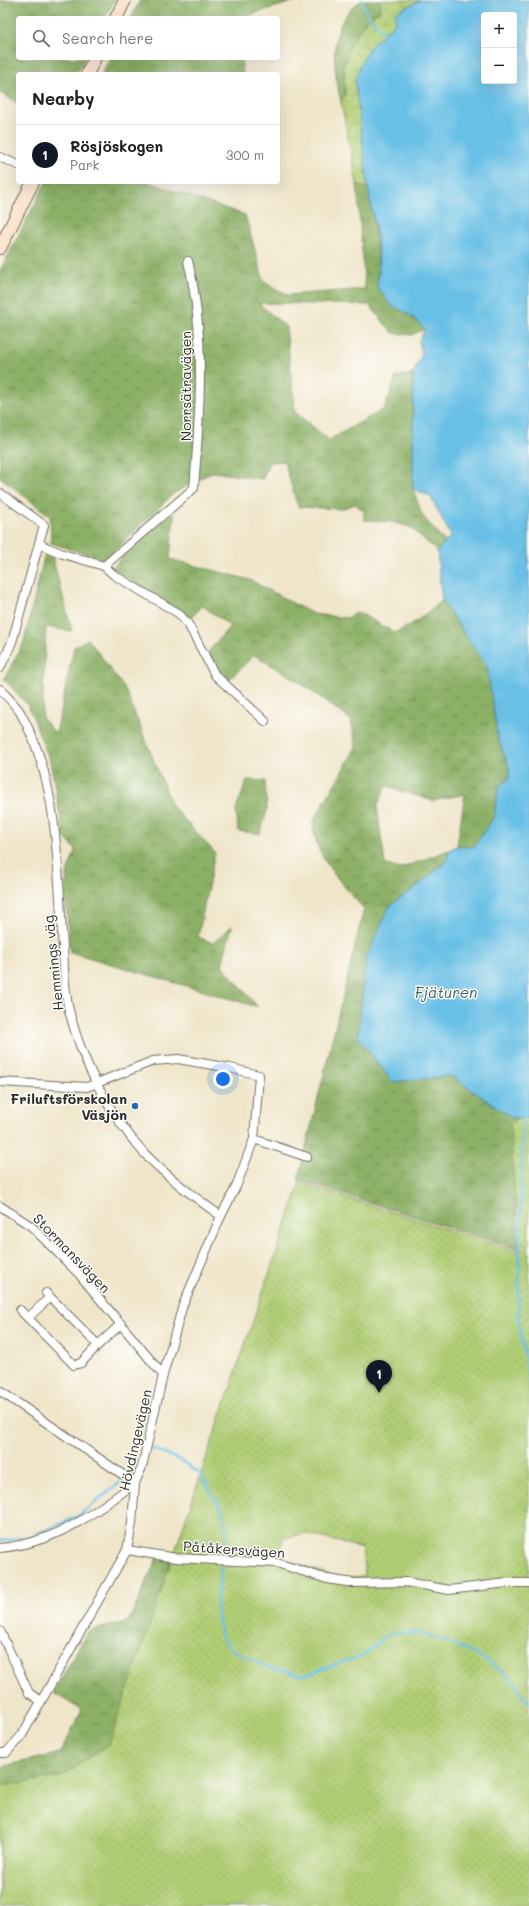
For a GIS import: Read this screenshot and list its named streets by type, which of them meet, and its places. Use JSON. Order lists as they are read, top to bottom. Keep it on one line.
{"streets":{"street":["Norrsätravägen","Hemmings väg","Stormansvägen","Hövdingevägen","Påtåkersvägen"]},"crossings":[["Hemmings väg","Hövdingevägen"],["Stormansvägen","Hövdingevägen"],["Hövdingevägen","Påtåkersvägen"]],"water":["Fjäturen"],"places":["Friluftsförskolan Väsjön"],"page":{"map_buttons":["+","−"],"search":"Search here","heading":"Nearby","list":[{"mark":"1","name":"Rösjöskogen","note":"Park","value":"300 m"}],"pins":"1"}}
